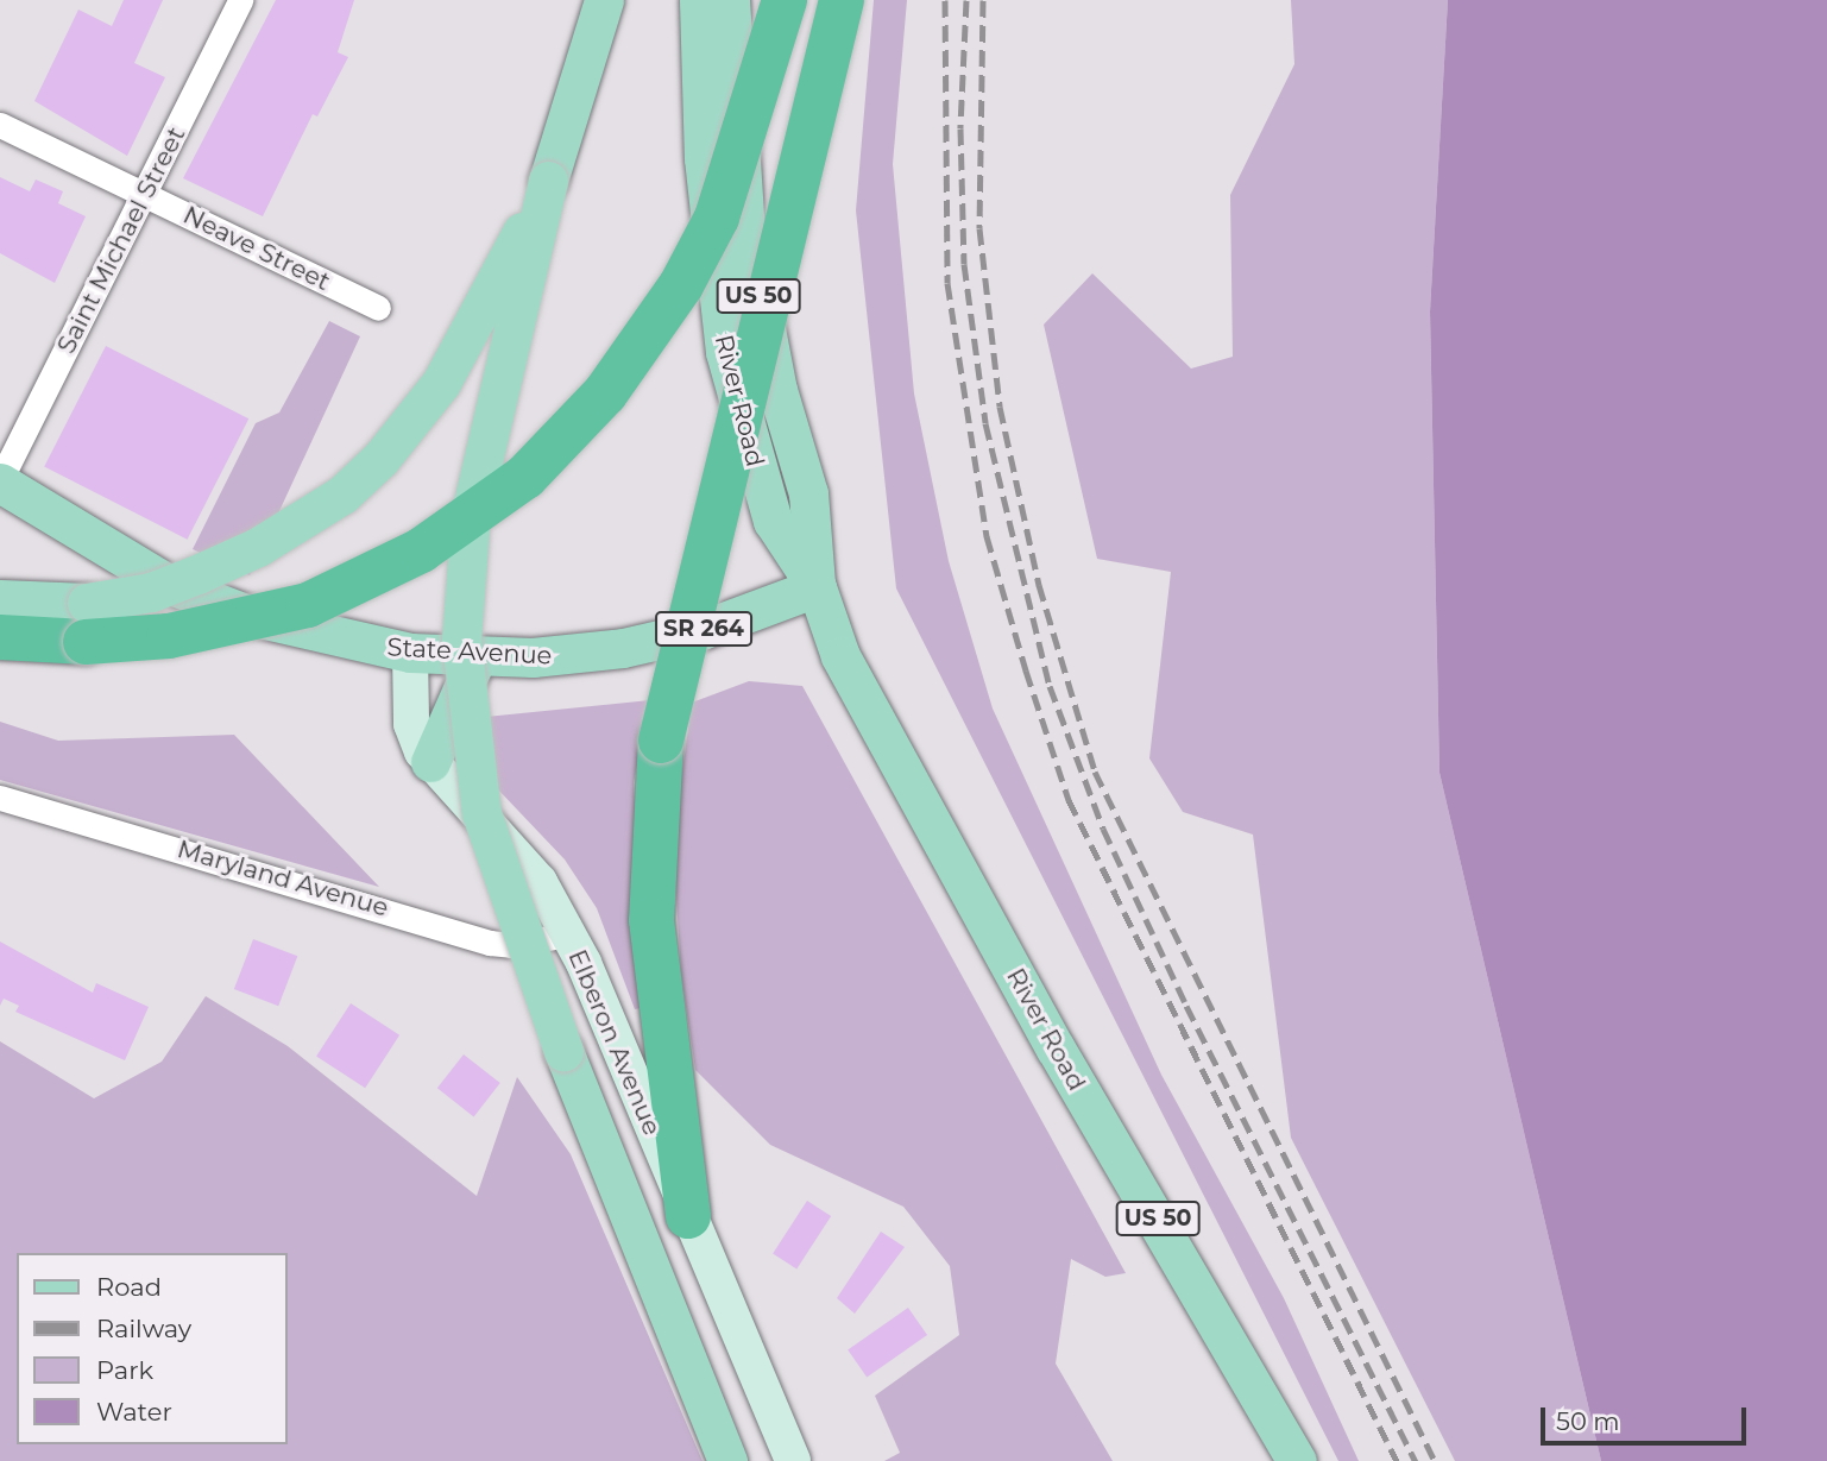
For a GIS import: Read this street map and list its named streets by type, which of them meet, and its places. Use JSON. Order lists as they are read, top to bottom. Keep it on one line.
{"streets":{"main road":["US 50","River Road","SR 264","State Avenue"],"street":["Saint Michael Street","Neave Street","Maryland Avenue","Elberon Avenue"]},"crossings":[["Saint Michael Street","Neave Street"],["Saint Michael Street","State Avenue"],["River Road","State Avenue"],["State Avenue","Elberon Avenue"],["Maryland Avenue","Elberon Avenue"]],"legend":["Road","Railway","Park","Water"],"scale_bar":"50 m"}
